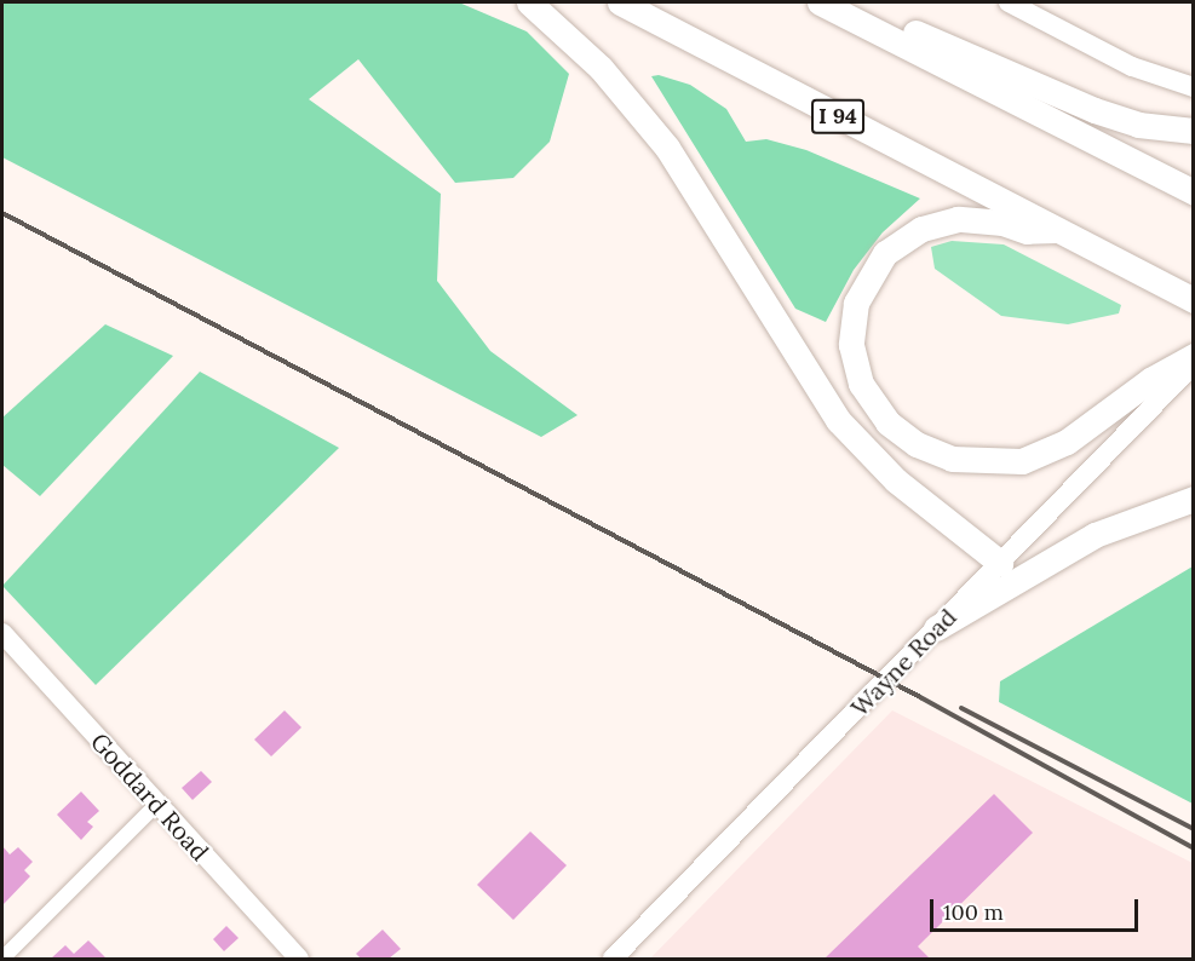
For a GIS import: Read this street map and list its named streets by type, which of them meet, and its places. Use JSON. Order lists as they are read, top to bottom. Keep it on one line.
{"streets":{"highway":["I 94"],"main road":["Wayne Road","Goddard Road"]},"scale_bar":"100 m"}
